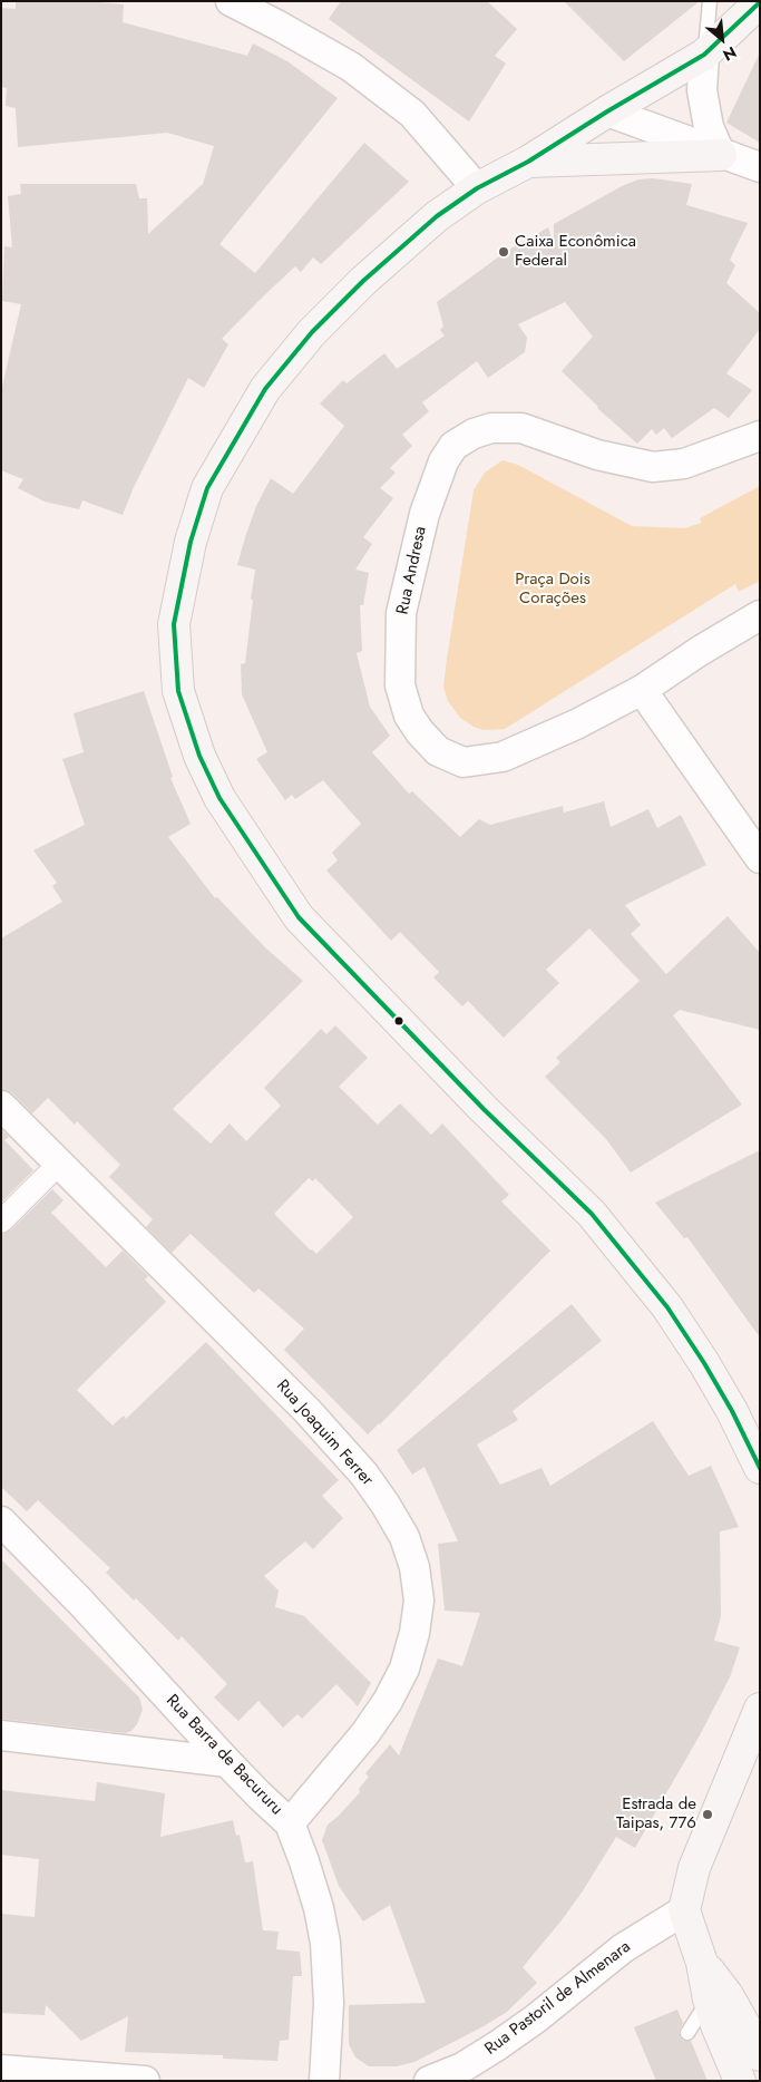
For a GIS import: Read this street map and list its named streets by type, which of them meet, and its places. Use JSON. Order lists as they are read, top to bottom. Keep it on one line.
{"streets":{"street":["Rua Andresa","Rua Joaquim Ferrer","Rua Barra de Bacururu","Rua Pastoril de Almenara"]},"crossings":[["Rua Joaquim Ferrer","Rua Barra de Bacururu"]],"parks":["Praça Dois Corações"],"places":["Caixa Econômica Federal","Estrada de Taipas, 776"],"north":"bottom right"}
